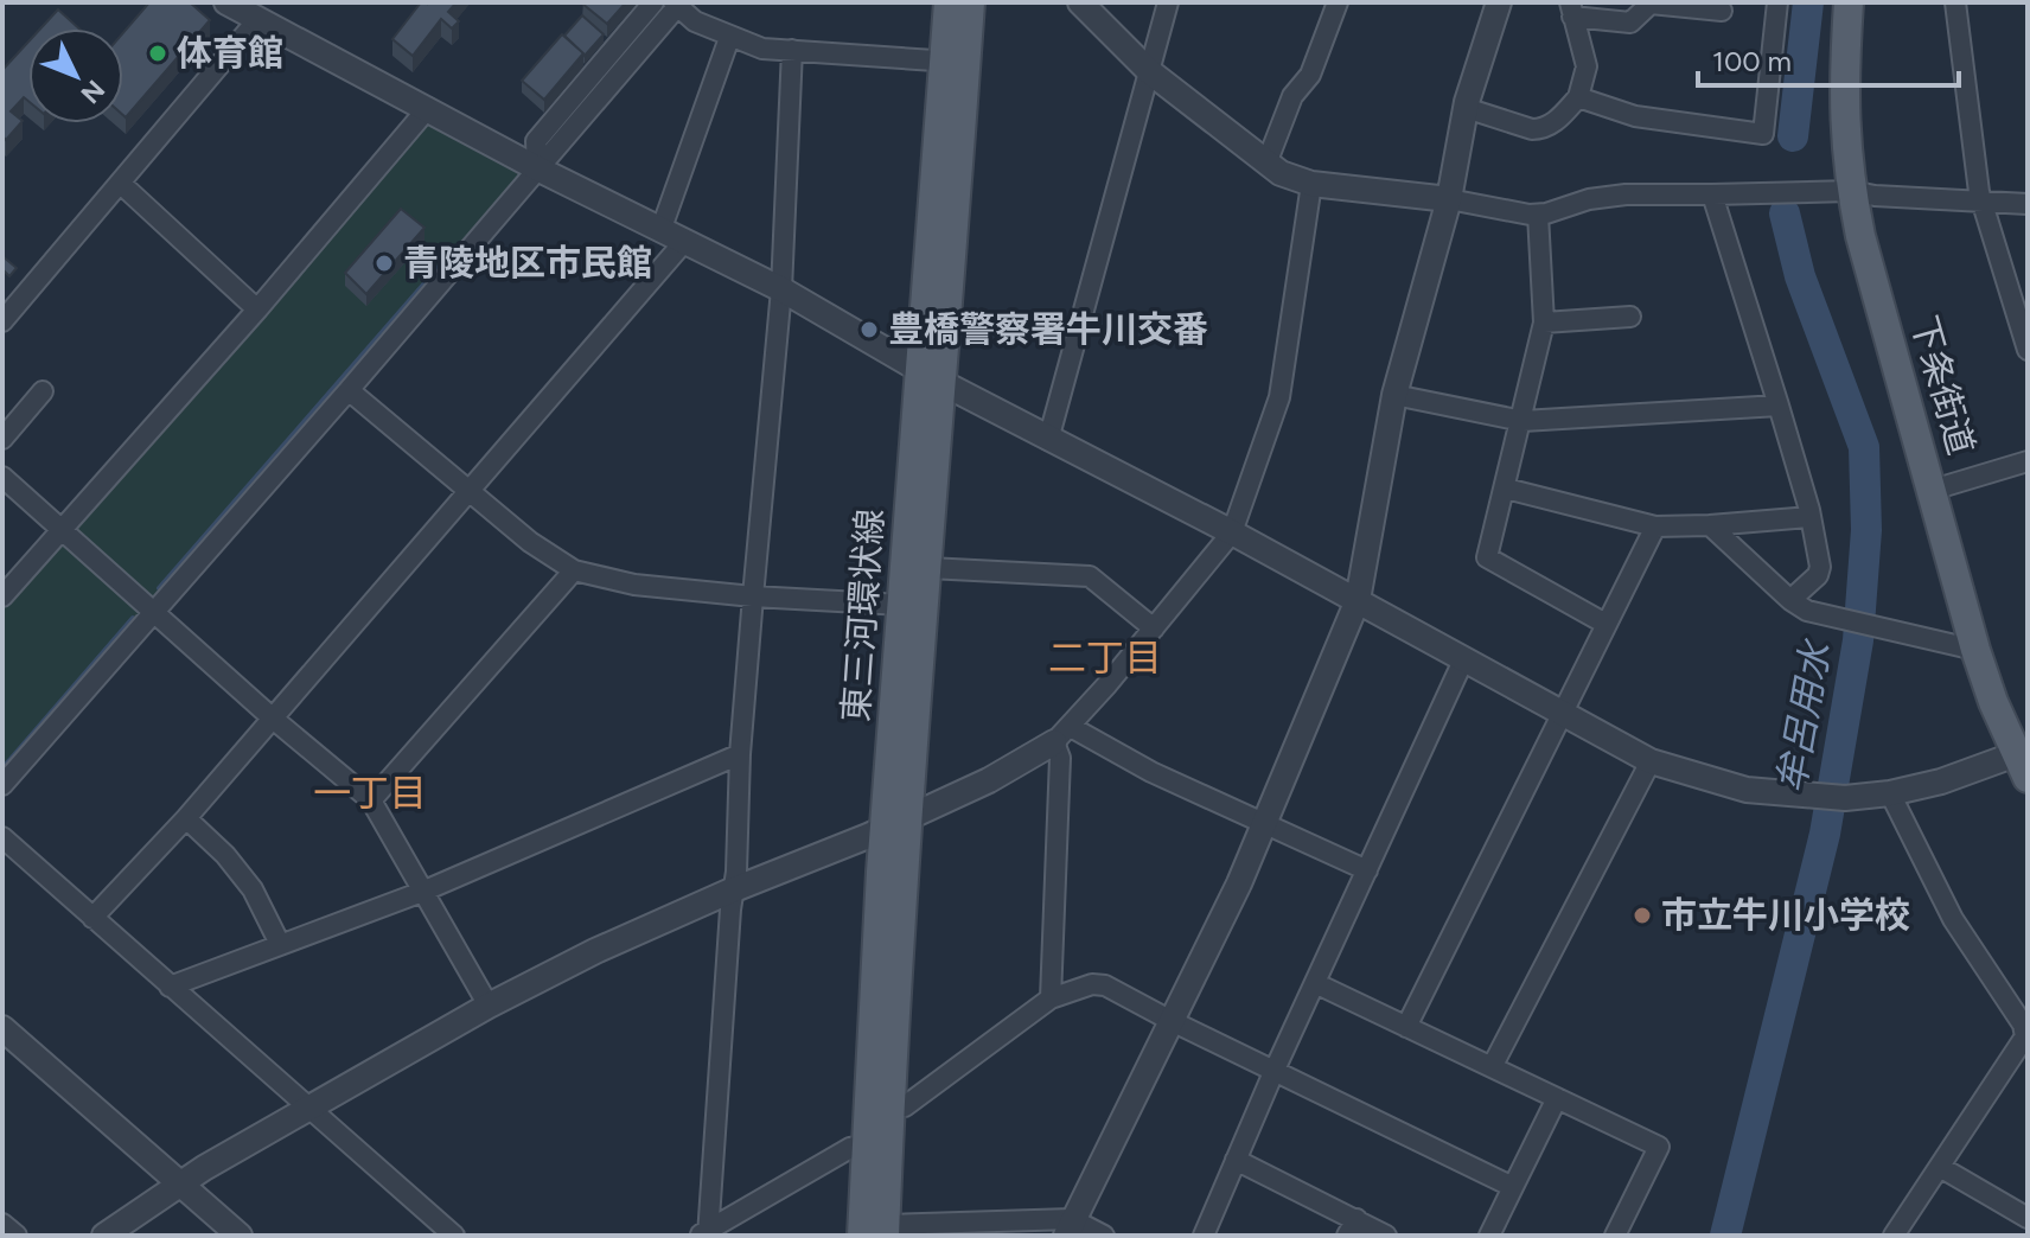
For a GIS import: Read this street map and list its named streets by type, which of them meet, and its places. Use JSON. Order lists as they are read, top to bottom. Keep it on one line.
{"streets":{"main road":["下条街道","東三河環状線"]},"districts":["二丁目","一丁目"],"water":["牟呂用水"],"places":["体育館","青陵地区市民館","豊橋警察署牛川交番","市立牛川小学校"],"scale_bar":"100 m","north":"bottom right"}
